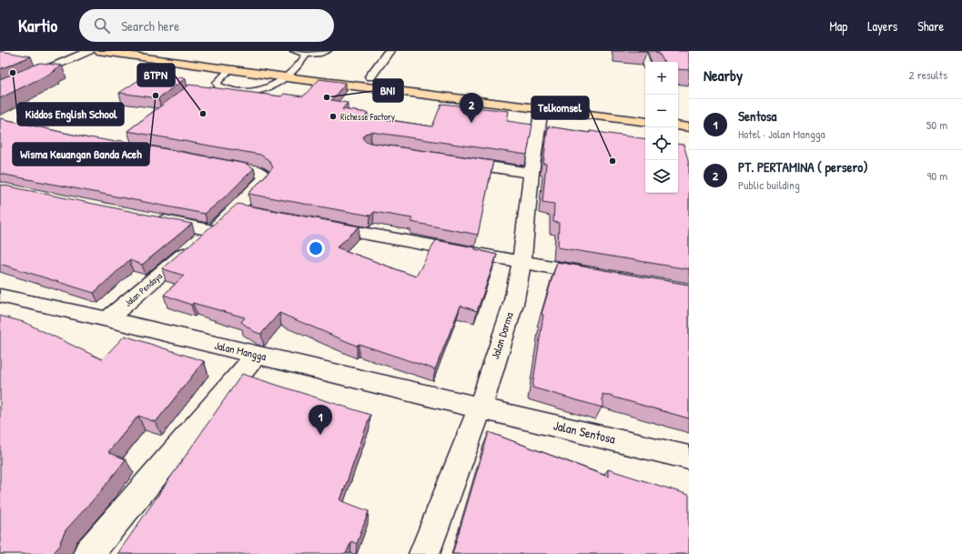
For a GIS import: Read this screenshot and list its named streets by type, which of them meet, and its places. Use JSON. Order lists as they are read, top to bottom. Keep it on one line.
{"streets":{"street":["Jalan Pendaya","Jalan Darma","Jalan Mangga","Jalan Sentosa"]},"crossings":[["Jalan Pendaya","Jalan Mangga"],["Jalan Darma","Jalan Mangga"],["Jalan Darma","Jalan Sentosa"],["Jalan Mangga","Jalan Sentosa"]],"places":["Kiddos English School","Wisma Keuangan Banda Aceh","BNI","BTPN","Richesse Factory","Telkomsel"],"page":{"header":"Kartio","search":"Search here","nav":["Map","Layers","Share"],"heading":["Nearby","2 results"],"map_buttons":["+","−"],"pins":["2","1"],"list":[{"mark":"1","name":"Sentosa","note":"Hotel · Jalan Mangga","value":"50 m"},{"mark":"2","name":"PT. PERTAMINA ( persero)","note":"Public building","value":"90 m"}]}}
